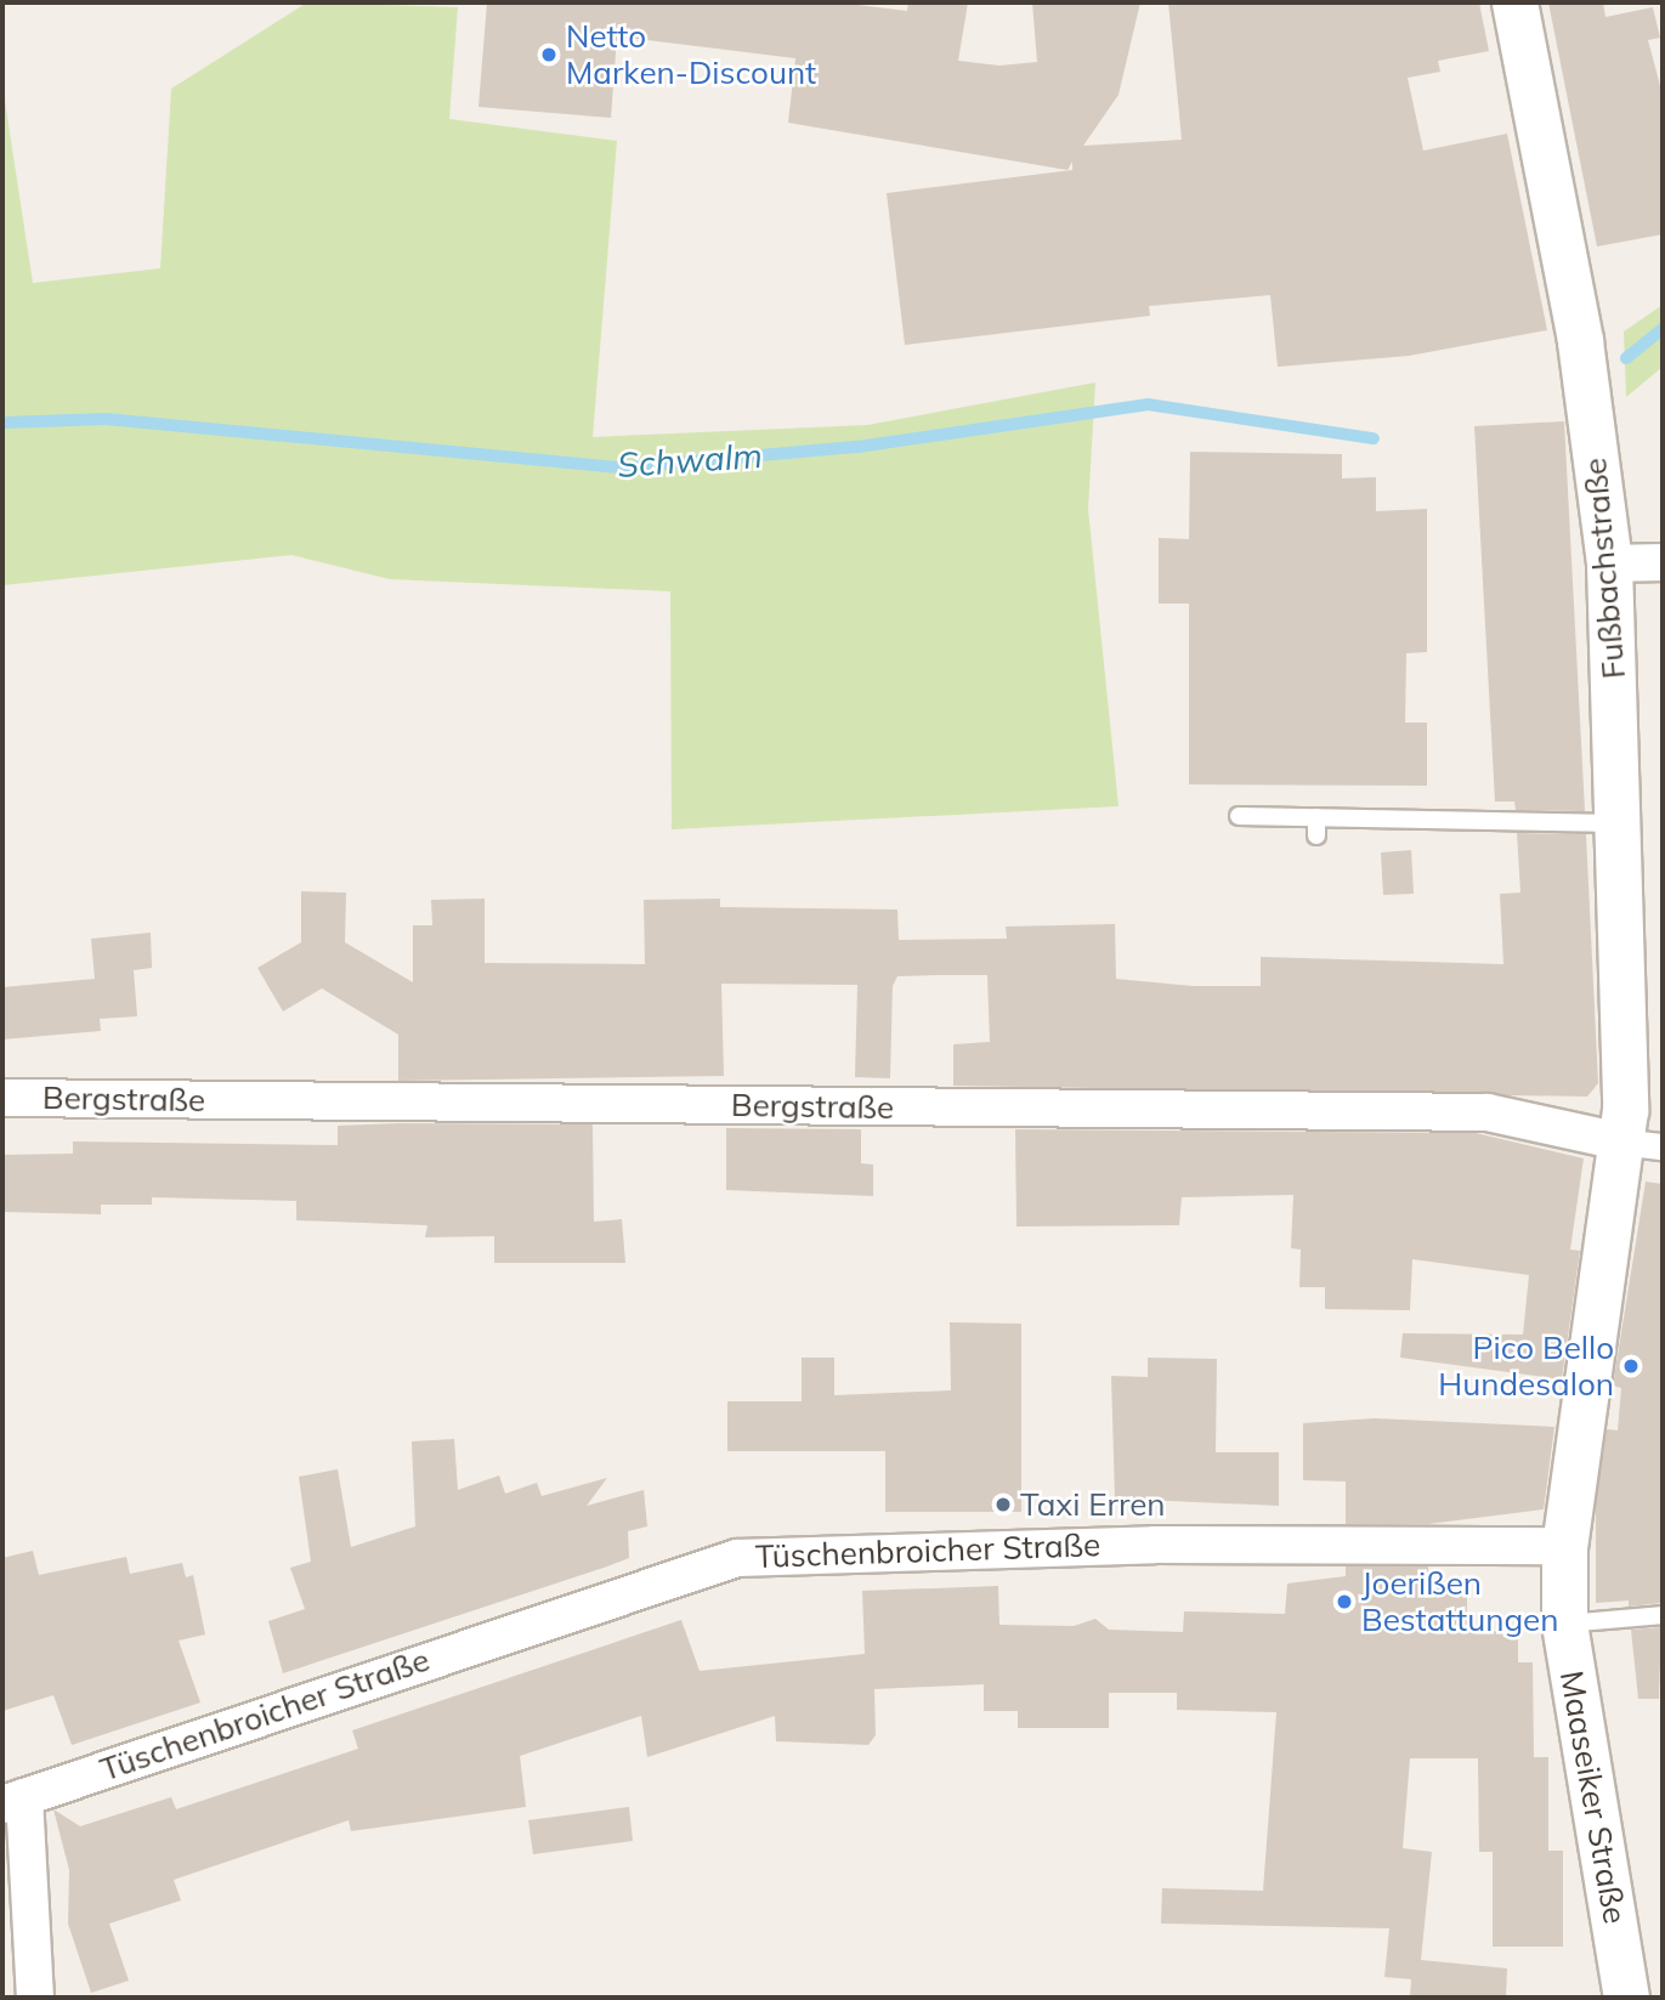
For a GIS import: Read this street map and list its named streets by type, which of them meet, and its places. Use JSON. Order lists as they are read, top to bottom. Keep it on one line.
{"streets":{"street":["Fußbachstraße","Bergstraße","Tüschenbroicher Straße","Maaseiker Straße"]},"crossings":[["Fußbachstraße","Bergstraße"],["Fußbachstraße","Maaseiker Straße"],["Bergstraße","Maaseiker Straße"],["Tüschenbroicher Straße","Maaseiker Straße"]],"water":["Schwalm"],"places":["Netto Marken-Discount","Pico Bello Hundesalon","Taxi Erren","Joerißen Bestattungen"]}
